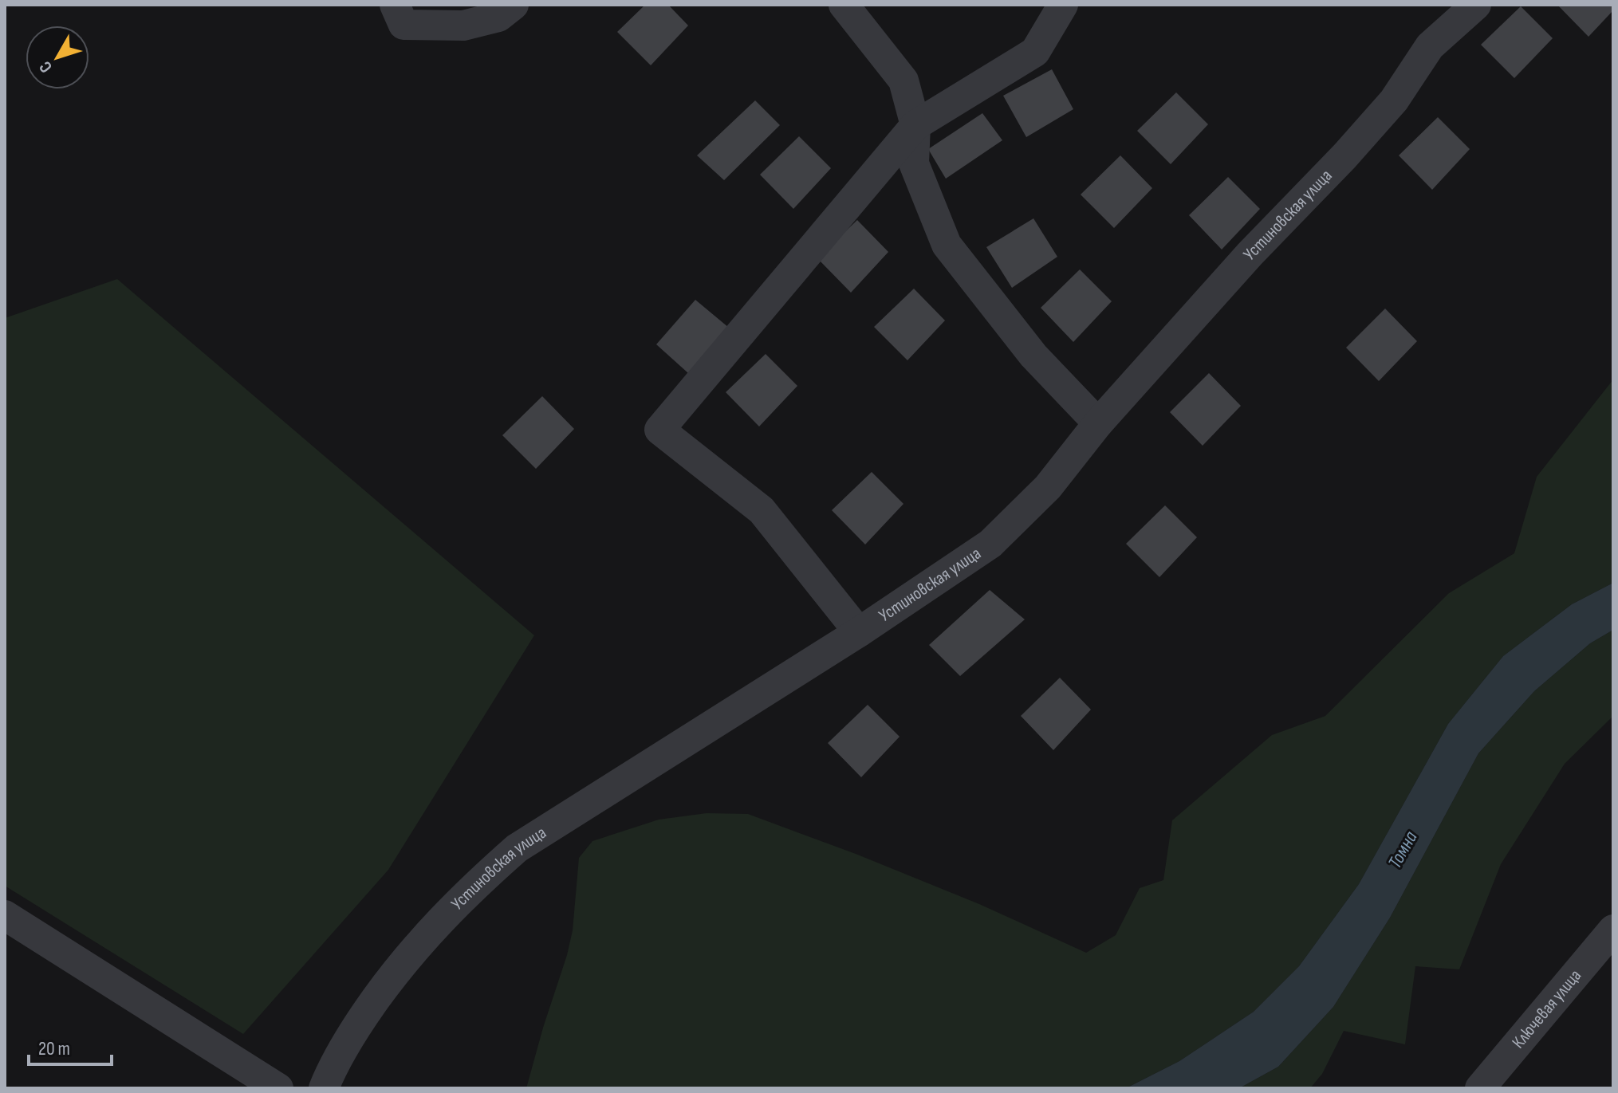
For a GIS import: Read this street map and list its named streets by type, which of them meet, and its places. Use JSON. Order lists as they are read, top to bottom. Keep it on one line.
{"streets":{"street":["Устиновская улица","Ключевая улица"]},"water":["Томна"],"scale_bar":"20 m","north":"bottom left"}
